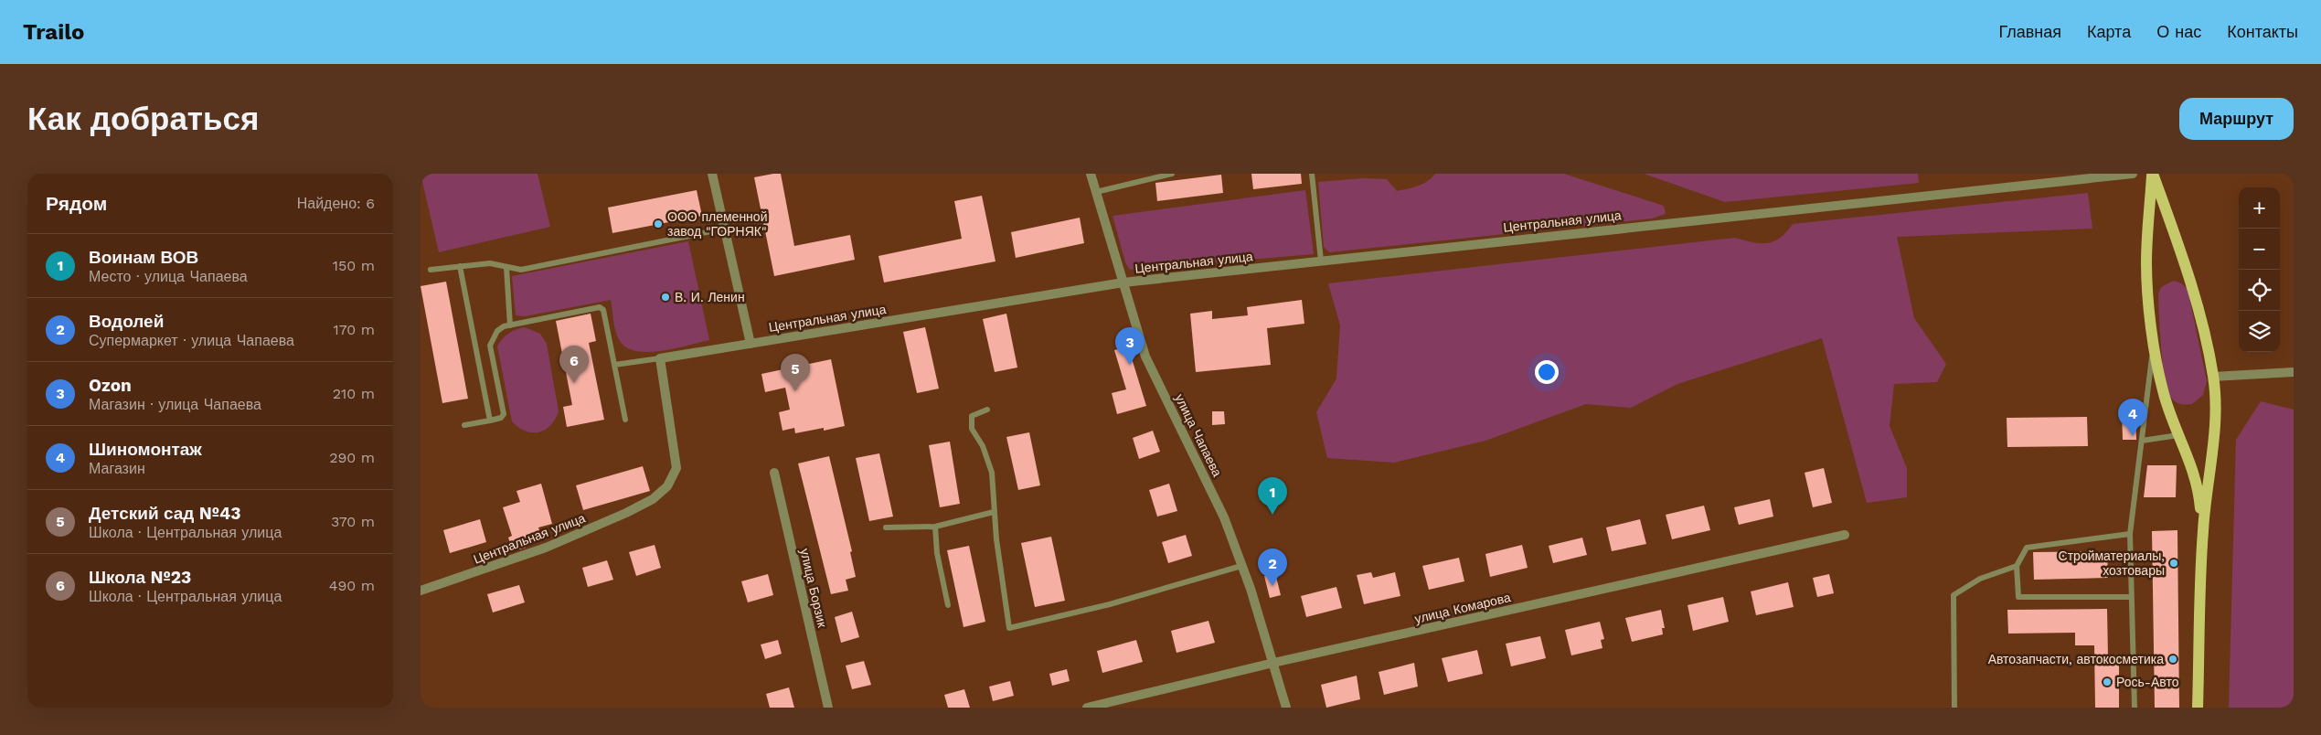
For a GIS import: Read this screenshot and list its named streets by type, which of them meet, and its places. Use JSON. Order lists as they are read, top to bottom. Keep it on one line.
{"streets":{"street":["Центральная улица","улица Чапаева","улица Борзик","улица Комарова"]},"crossings":[["Центральная улица","улица Чапаева"],["улица Чапаева","улица Комарова"]],"places":["ООО племенной завод \"ГОРНЯК\"","В. И. Ленин","Стройматериалы, хозтовары","Автозапчасти, автокосметика","Рось-Авто"],"page":{"header":"Trailo","nav":["Главная","Карта","О нас","Контакты"],"buttons":"Маршрут","title":"Как добраться","heading":["Рядом","Найдено: 6"],"map_buttons":["+","−"],"list":[{"mark":"1","name":"Воинам ВОВ","note":"Место · улица Чапаева","value":"150 m"},{"mark":"2","name":"Водолей","note":"Супермаркет · улица Чапаева","value":"170 m"},{"mark":"3","name":"Ozon","note":"Магазин · улица Чапаева","value":"210 m"},{"mark":"4","name":"Шиномонтаж","note":"Магазин","value":"290 m"},{"mark":"5","name":"Детский сад №43","note":"Школа · Центральная улица","value":"370 m"},{"mark":"6","name":"Школа №23","note":"Школа · Центральная улица","value":"490 m"}],"pins":["3","6","5","4","1","2"]}}
